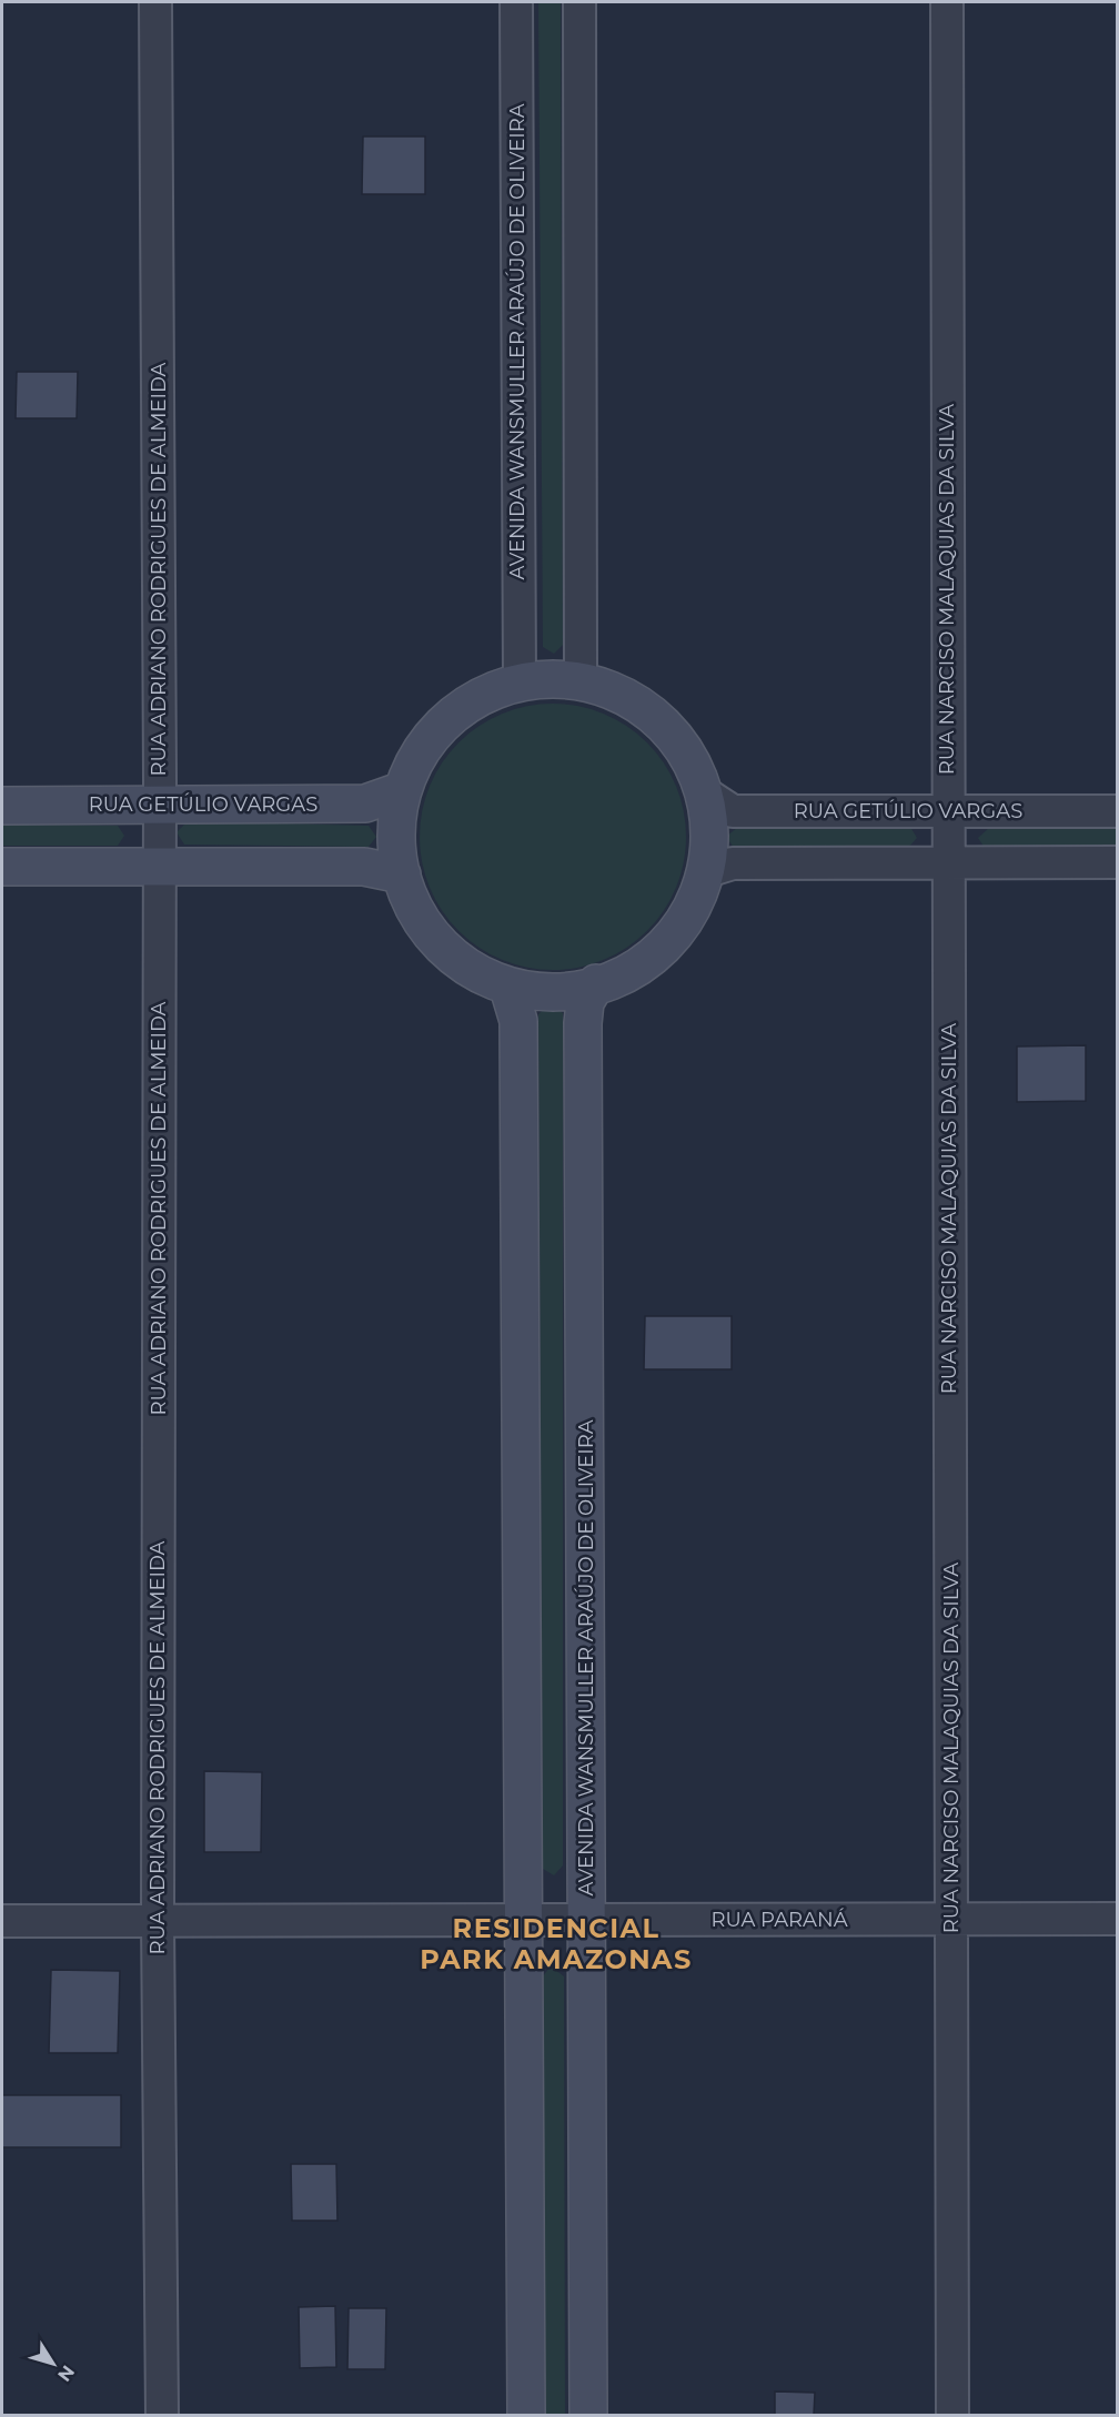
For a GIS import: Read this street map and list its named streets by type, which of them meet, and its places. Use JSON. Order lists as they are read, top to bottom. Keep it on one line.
{"streets":{"street":["AVENIDA WANSMULLER ARAÚJO DE OLIVEIRA","RUA ADRIANO RODRIGUES DE ALMEIDA","RUA NARCISO MALAQUIAS DA SILVA","RUA GETÚLIO VARGAS","RUA PARANÁ"]},"crossings":[["AVENIDA WANSMULLER ARAÚJO DE OLIVEIRA","RUA PARANÁ"],["RUA ADRIANO RODRIGUES DE ALMEIDA","RUA GETÚLIO VARGAS"],["RUA ADRIANO RODRIGUES DE ALMEIDA","RUA PARANÁ"],["RUA NARCISO MALAQUIAS DA SILVA","RUA GETÚLIO VARGAS"],["RUA NARCISO MALAQUIAS DA SILVA","RUA PARANÁ"]],"districts":["RESIDENCIAL PARK AMAZONAS"],"north":"bottom right"}
